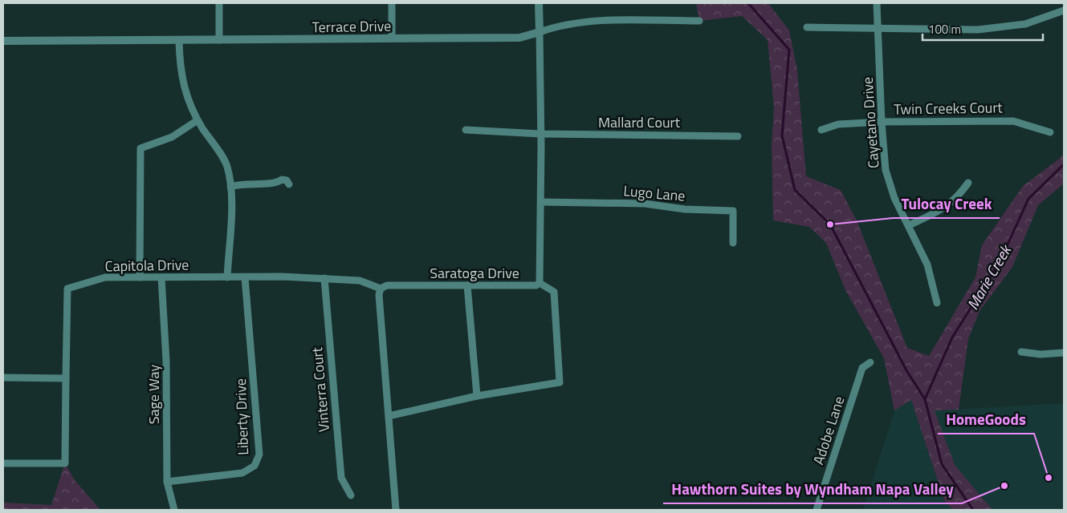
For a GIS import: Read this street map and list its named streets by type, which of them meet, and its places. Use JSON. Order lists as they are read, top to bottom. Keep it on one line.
{"streets":{"street":["Terrace Drive","Twin Creeks Court","Mallard Court","Cayetano Drive","Lugo Lane","Capitola Drive","Saratoga Drive","Vinterra Court","Sage Way","Liberty Drive","Adobe Lane"]},"crossings":[["Terrace Drive","Saratoga Drive"],["Twin Creeks Court","Cayetano Drive"],["Mallard Court","Saratoga Drive"],["Lugo Lane","Saratoga Drive"],["Capitola Drive","Saratoga Drive"],["Capitola Drive","Vinterra Court"],["Capitola Drive","Sage Way"],["Capitola Drive","Liberty Drive"],["Sage Way","Liberty Drive"]],"water":["Marie Creek"],"places":["Tulocay Creek","HomeGoods","Hawthorn Suites by Wyndham Napa Valley"],"scale_bar":"100 m"}
